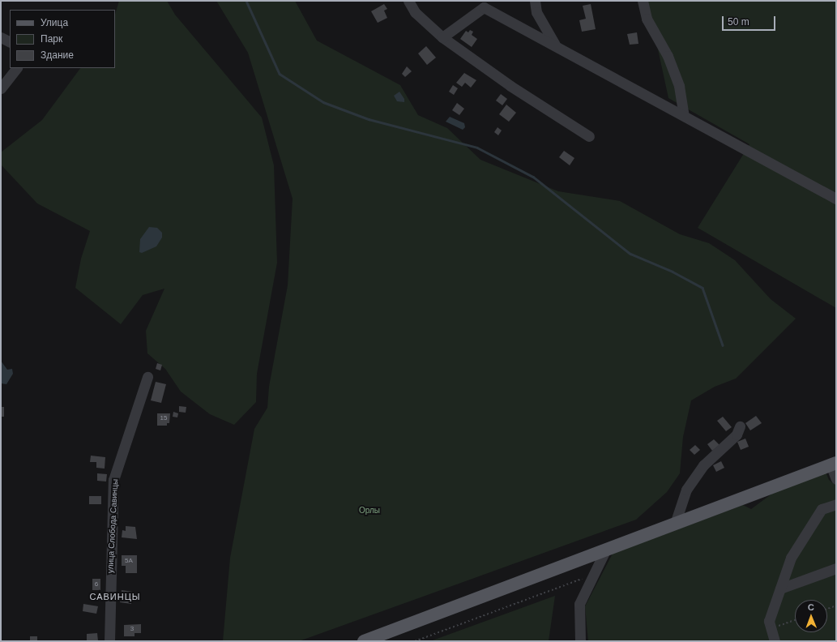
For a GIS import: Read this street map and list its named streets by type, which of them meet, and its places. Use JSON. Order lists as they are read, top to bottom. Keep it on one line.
{"streets":{"street":["улица Слобода Савинцы"]},"districts":["САВИНЦЫ"],"parks":["Орлы"],"house_numbers":["15","5А","6","3"],"legend":["Улица","Парк","Здание"],"scale_bar":"50 m","north":"top"}
